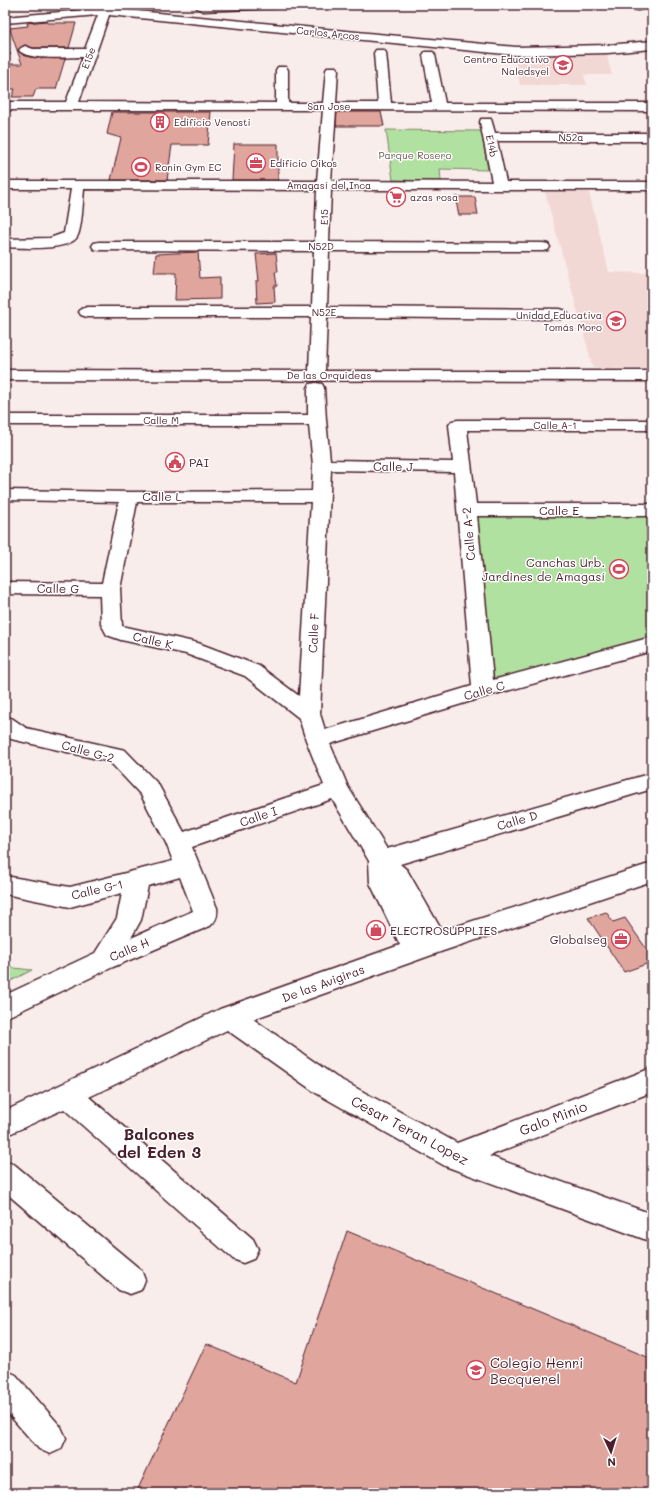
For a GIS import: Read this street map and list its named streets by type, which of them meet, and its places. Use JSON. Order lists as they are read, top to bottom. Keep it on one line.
{"streets":{"street":["Carlos Arcos","E15e","San Jose","N52a","E14b","Amagasí del Inca","E15","N52D","N52E","De las Orquideas","Calle M","Calle A-1","Calle J","Calle L","Calle E","Calle A-2","Calle G","Calle F","Calle K","Calle C","Calle G-2","Calle I","Calle D","Calle G-1","Calle H","De las Avigiras","Galo Minio","Cesar Teran Lopez"]},"crossings":[["Carlos Arcos","E15e"],["E15e","San Jose"],["San Jose","E14b"],["San Jose","E15"],["N52a","E14b"],["E14b","Amagasí del Inca"],["Amagasí del Inca","E15"],["E15","N52D"],["E15","N52E"],["E15","De las Orquideas"],["E15","Calle F"],["De las Orquideas","Calle F"],["Calle M","Calle F"],["Calle A-1","Calle A-2"],["Calle J","Calle A-2"],["Calle J","Calle F"],["Calle L","Calle F"],["Calle L","Calle K"],["Calle E","Calle A-2"],["Calle A-2","Calle C"],["Calle G","Calle K"],["Calle F","Calle K"],["Calle F","Calle C"],["Calle F","Calle I"],["Calle F","Calle D"],["Calle G-2","Calle I"],["Calle G-2","Calle G-1"],["Calle G-2","Calle H"],["Calle G-1","Calle H"],["De las Avigiras","Cesar Teran Lopez"],["Galo Minio","Cesar Teran Lopez"]],"districts":["Balcones del Eden 3"],"parks":["Parque Rosero"],"places":{"school or university":["Centro Educativo Naledsyel","Unidad Educativa Tomás Moro","Colegio Henri Becquerel"],"building":["Edificio Venosti"],"office":["Edificio Oikos","Globalseg"],"sports":["Ronin Gym EC","Canchas Urb. Jardines de Amagasí"],"supermarket":["azas rosa"],"public building":["PAI"],"shop":["ELECTROSUPPLIES"]},"north":"bottom"}
